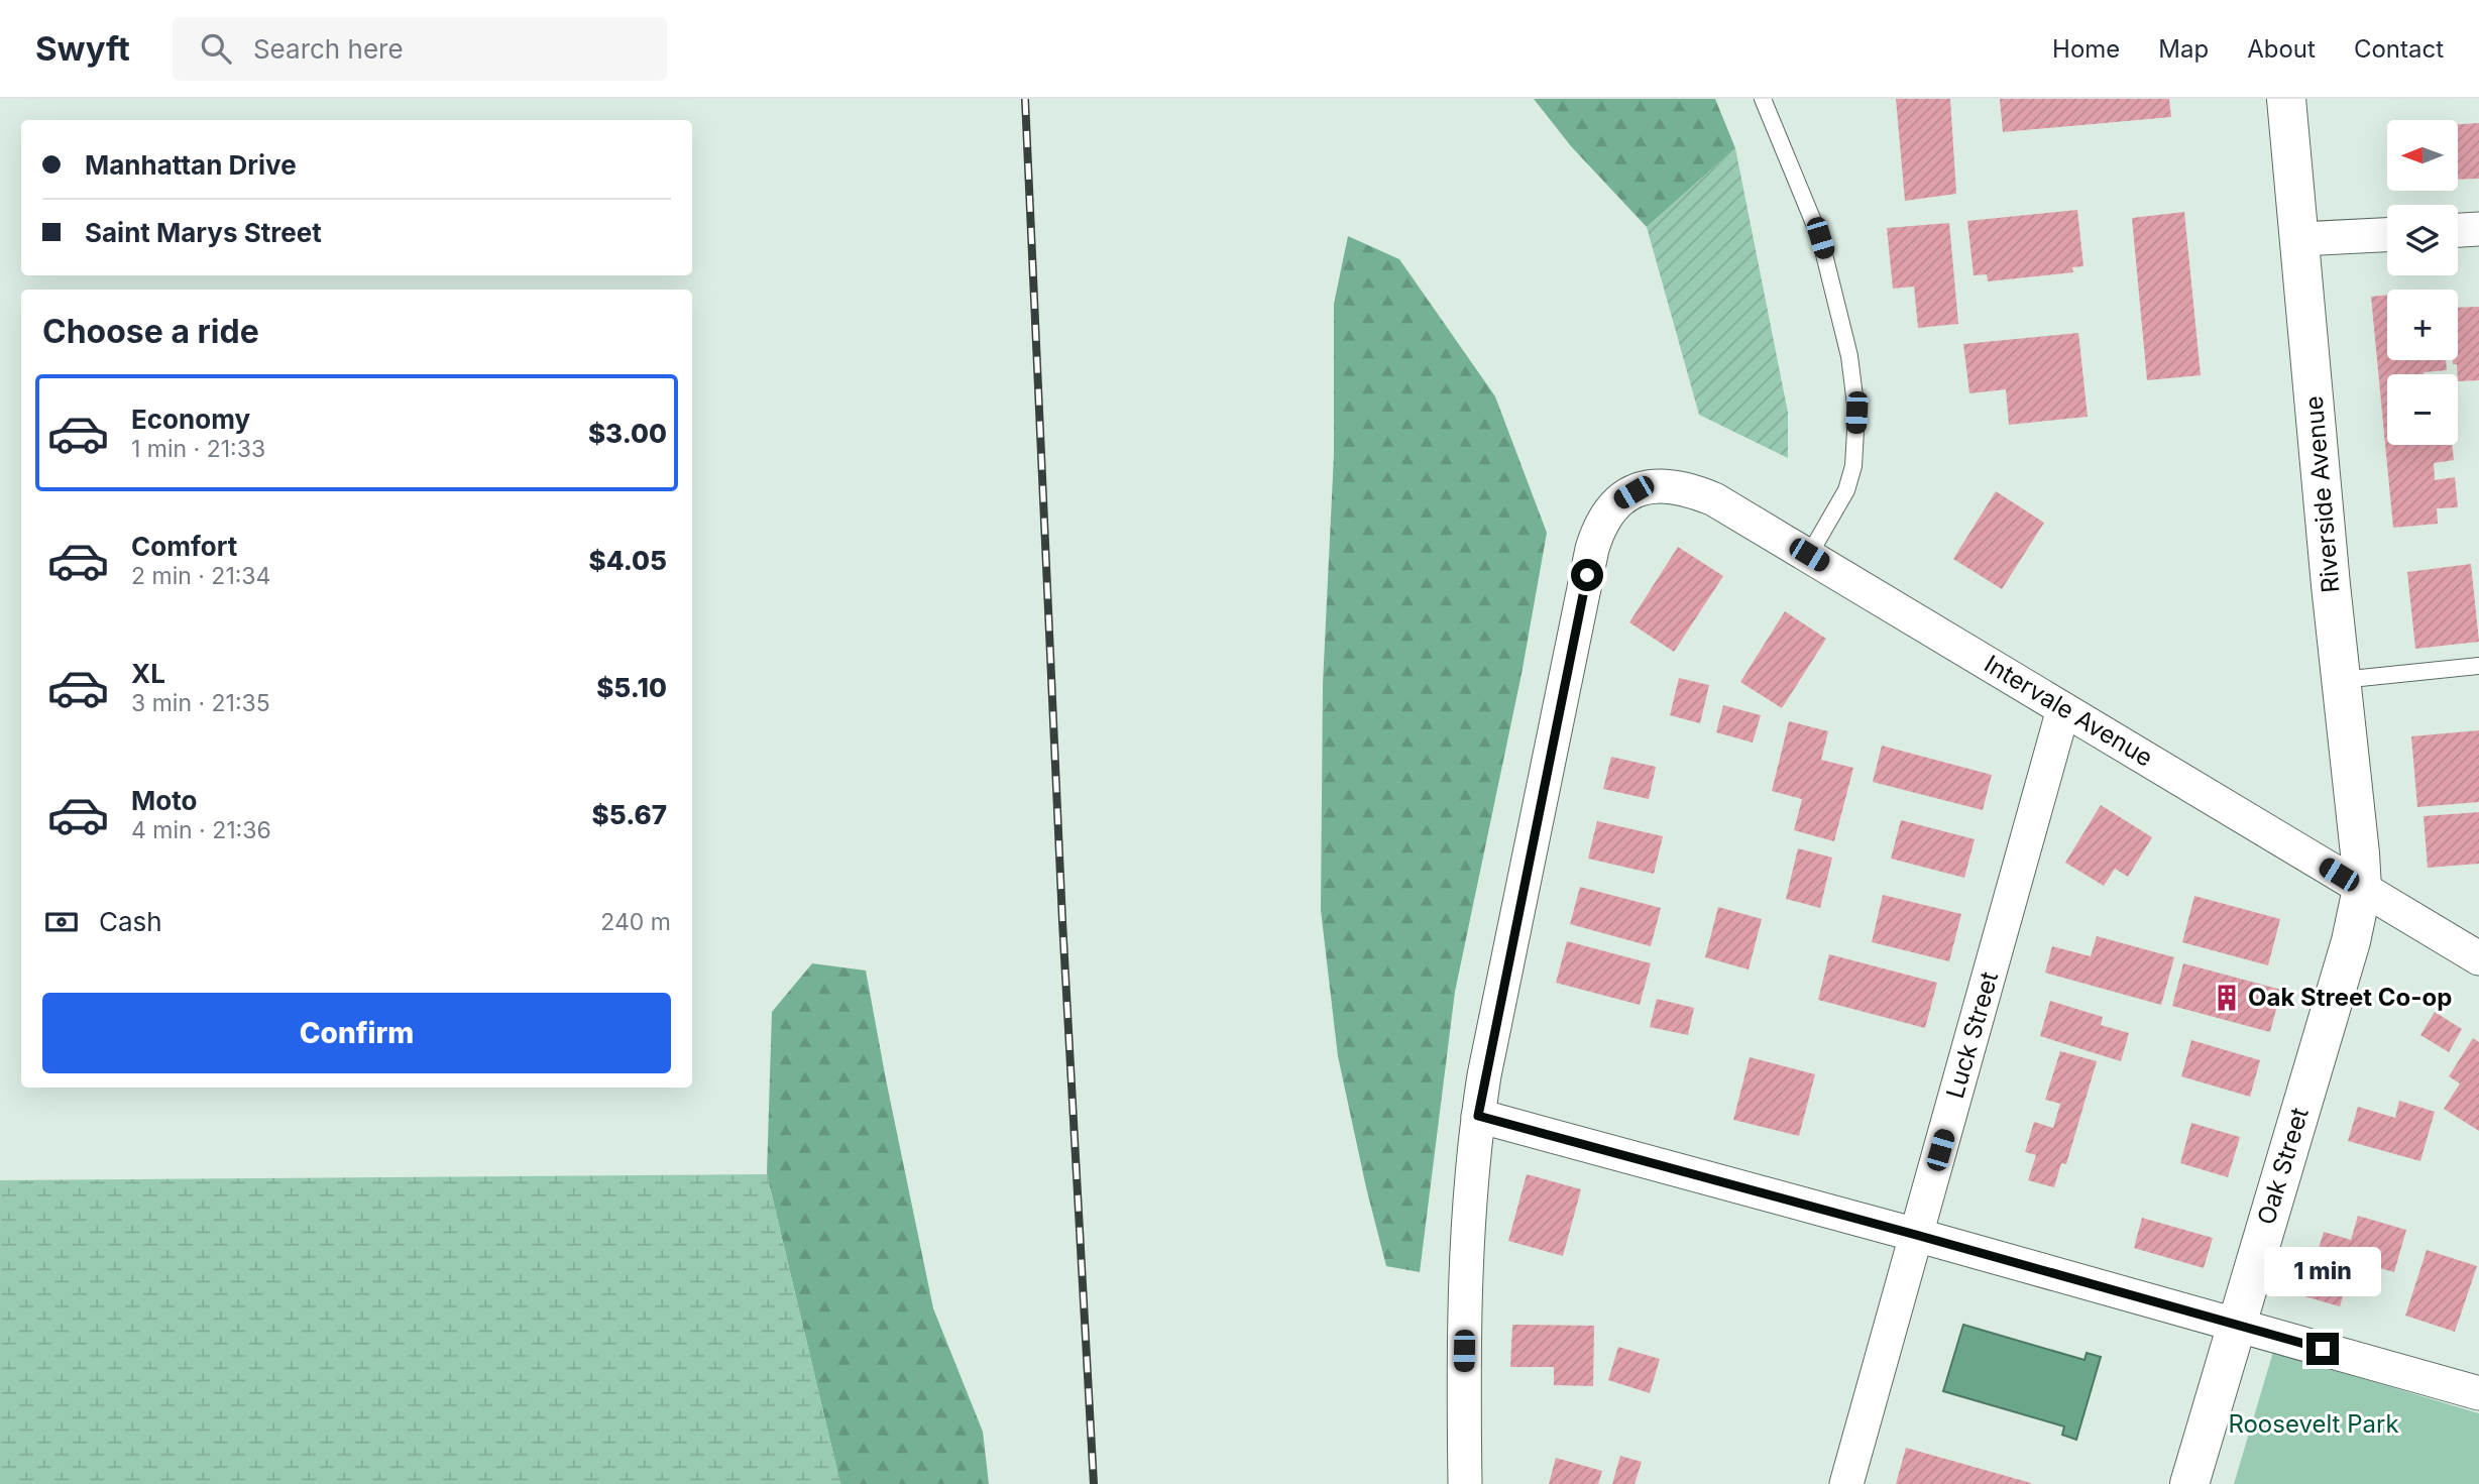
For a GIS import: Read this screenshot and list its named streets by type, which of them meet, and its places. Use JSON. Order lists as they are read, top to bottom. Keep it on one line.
{"streets":{"street":["Riverside Avenue","Intervale Avenue","Luck Street","Oak Street"]},"crossings":[["Riverside Avenue","Intervale Avenue"],["Riverside Avenue","Oak Street"],["Intervale Avenue","Luck Street"],["Intervale Avenue","Oak Street"]],"parks":["Roosevelt Park"],"places":{"building":["Oak Street Co-op"]},"north":"left","page":{"header":"Swyft","search":"Search here","nav":["Home","Map","About","Contact"],"map_buttons":["+","−"],"banner":["Manhattan Drive","Saint Marys Street"],"heading":"Choose a ride","list":[{"name":"Economy","note":"1 min · 21:33","value":"$3.00"},{"name":"Comfort","note":"2 min · 21:34","value":"$4.05"},{"name":"XL","note":"3 min · 21:35","value":"$5.10"},{"name":"Moto","note":"4 min · 21:36","value":"$5.67"}],"pay":["Cash","240 m"],"buttons":"Confirm","bubble":"1 min"}}
